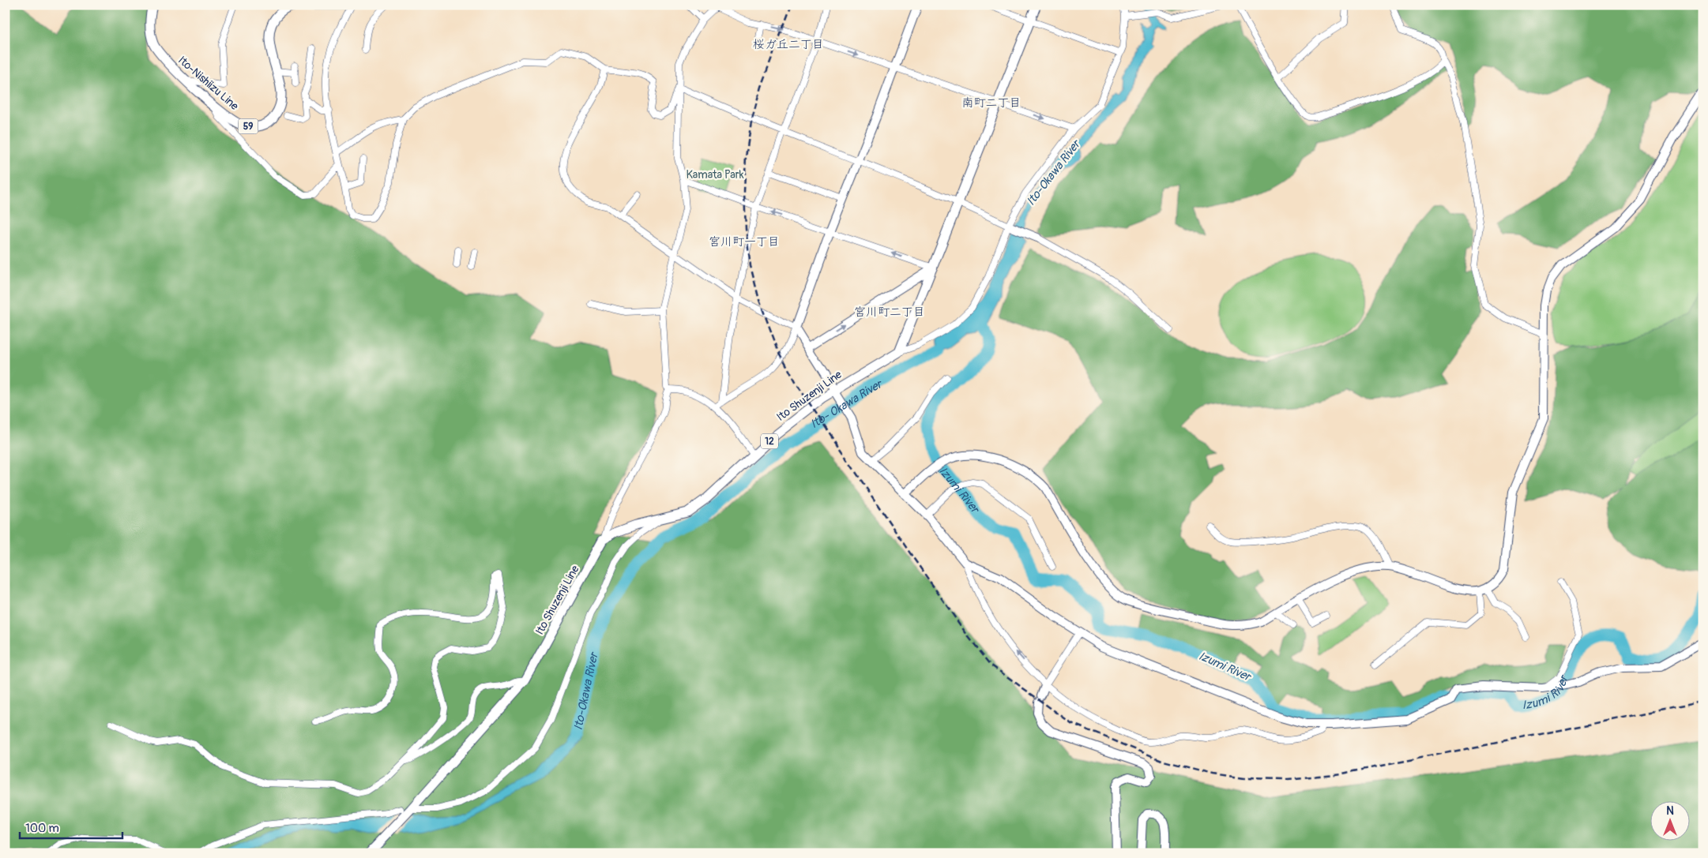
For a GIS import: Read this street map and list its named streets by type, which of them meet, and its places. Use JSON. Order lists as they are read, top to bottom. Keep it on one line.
{"streets":{"main road":["Ito-Nishiizu Line","59","Ito Shuzenji Line","12"]},"districts":["桜ガ丘二丁目","南町二丁目","宮川町一丁目","宮川町二丁目"],"water":["Ito-Okawa River","Ito- Okawa River","Izumi River"],"parks":["Kamata Park"],"scale_bar":"100 m","north":"top"}
